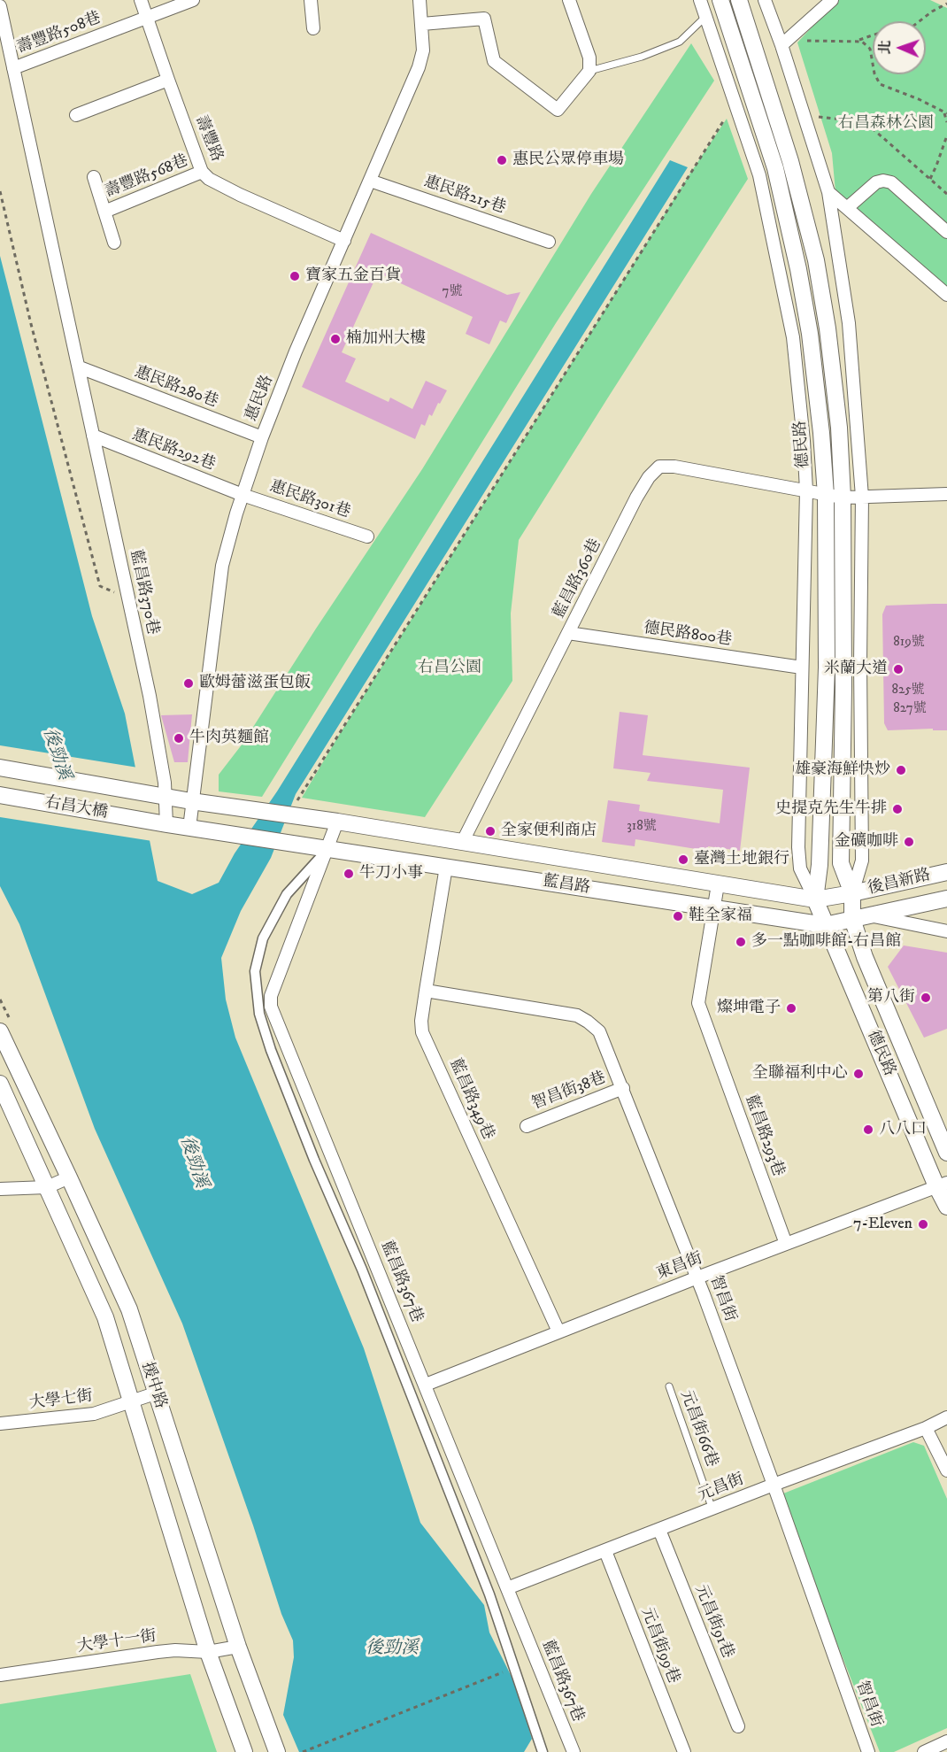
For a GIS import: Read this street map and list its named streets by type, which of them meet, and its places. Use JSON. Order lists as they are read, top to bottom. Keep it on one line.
{"streets":{"street":["壽豐路508巷","壽豐路","壽豐路568巷","惠民路215巷","惠民路280巷","惠民路","德民路","惠民路292巷","惠民路301巷","藍昌路360巷","藍昌路370巷","德民路800巷","右昌大橋","後昌新路","藍昌路","智昌街38巷","藍昌路349巷","藍昌路293巷","東昌街","藍昌路367巷","智昌街","援中路","大學七街","元昌街","元昌街91巷","大學十一街","元昌街99巷"],"lane":["元昌街66巷"]},"crossings":[["壽豐路508巷","壽豐路"],["壽豐路508巷","藍昌路370巷"],["壽豐路","壽豐路568巷"],["壽豐路","惠民路"],["惠民路215巷","惠民路"],["惠民路280巷","惠民路"],["惠民路280巷","藍昌路370巷"],["惠民路","惠民路292巷"],["惠民路","惠民路301巷"],["惠民路","藍昌路"],["德民路","藍昌路360巷"],["德民路","德民路800巷"],["德民路","後昌新路"],["德民路","藍昌路"],["德民路","東昌街"],["惠民路292巷","惠民路301巷"],["惠民路292巷","藍昌路370巷"],["藍昌路360巷","德民路800巷"],["藍昌路360巷","藍昌路"],["藍昌路370巷","右昌大橋"],["後昌新路","藍昌路"],["藍昌路","藍昌路349巷"],["藍昌路","藍昌路293巷"],["藍昌路","藍昌路367巷"],["智昌街38巷","智昌街"],["藍昌路349巷","東昌街"],["藍昌路349巷","智昌街"],["藍昌路293巷","東昌街"],["東昌街","藍昌路367巷"],["東昌街","智昌街"],["藍昌路367巷","元昌街"],["智昌街","元昌街"],["援中路","大學七街"],["援中路","大學十一街"],["元昌街66巷","元昌街"],["元昌街","元昌街91巷"],["元昌街","元昌街99巷"]],"water":["後勁溪"],"parks":["右昌森林公園","右昌公園"],"places":["惠民公眾停車場","寶家五金百貨","楠加州大樓","米蘭大道","歐姆蕾滋蛋包飯","牛肉英麵館","雄豪海鮮快炒","史提克先生牛排","全家便利商店","金礦咖啡","臺灣土地銀行","牛刀小事","鞋全家福","多一點咖啡館-右昌館","第八街","燦坤電子","全聯福利中心","八八口","7-Eleven"],"house_numbers":["7號","819號","825號","827號","318號"],"north":"left"}
